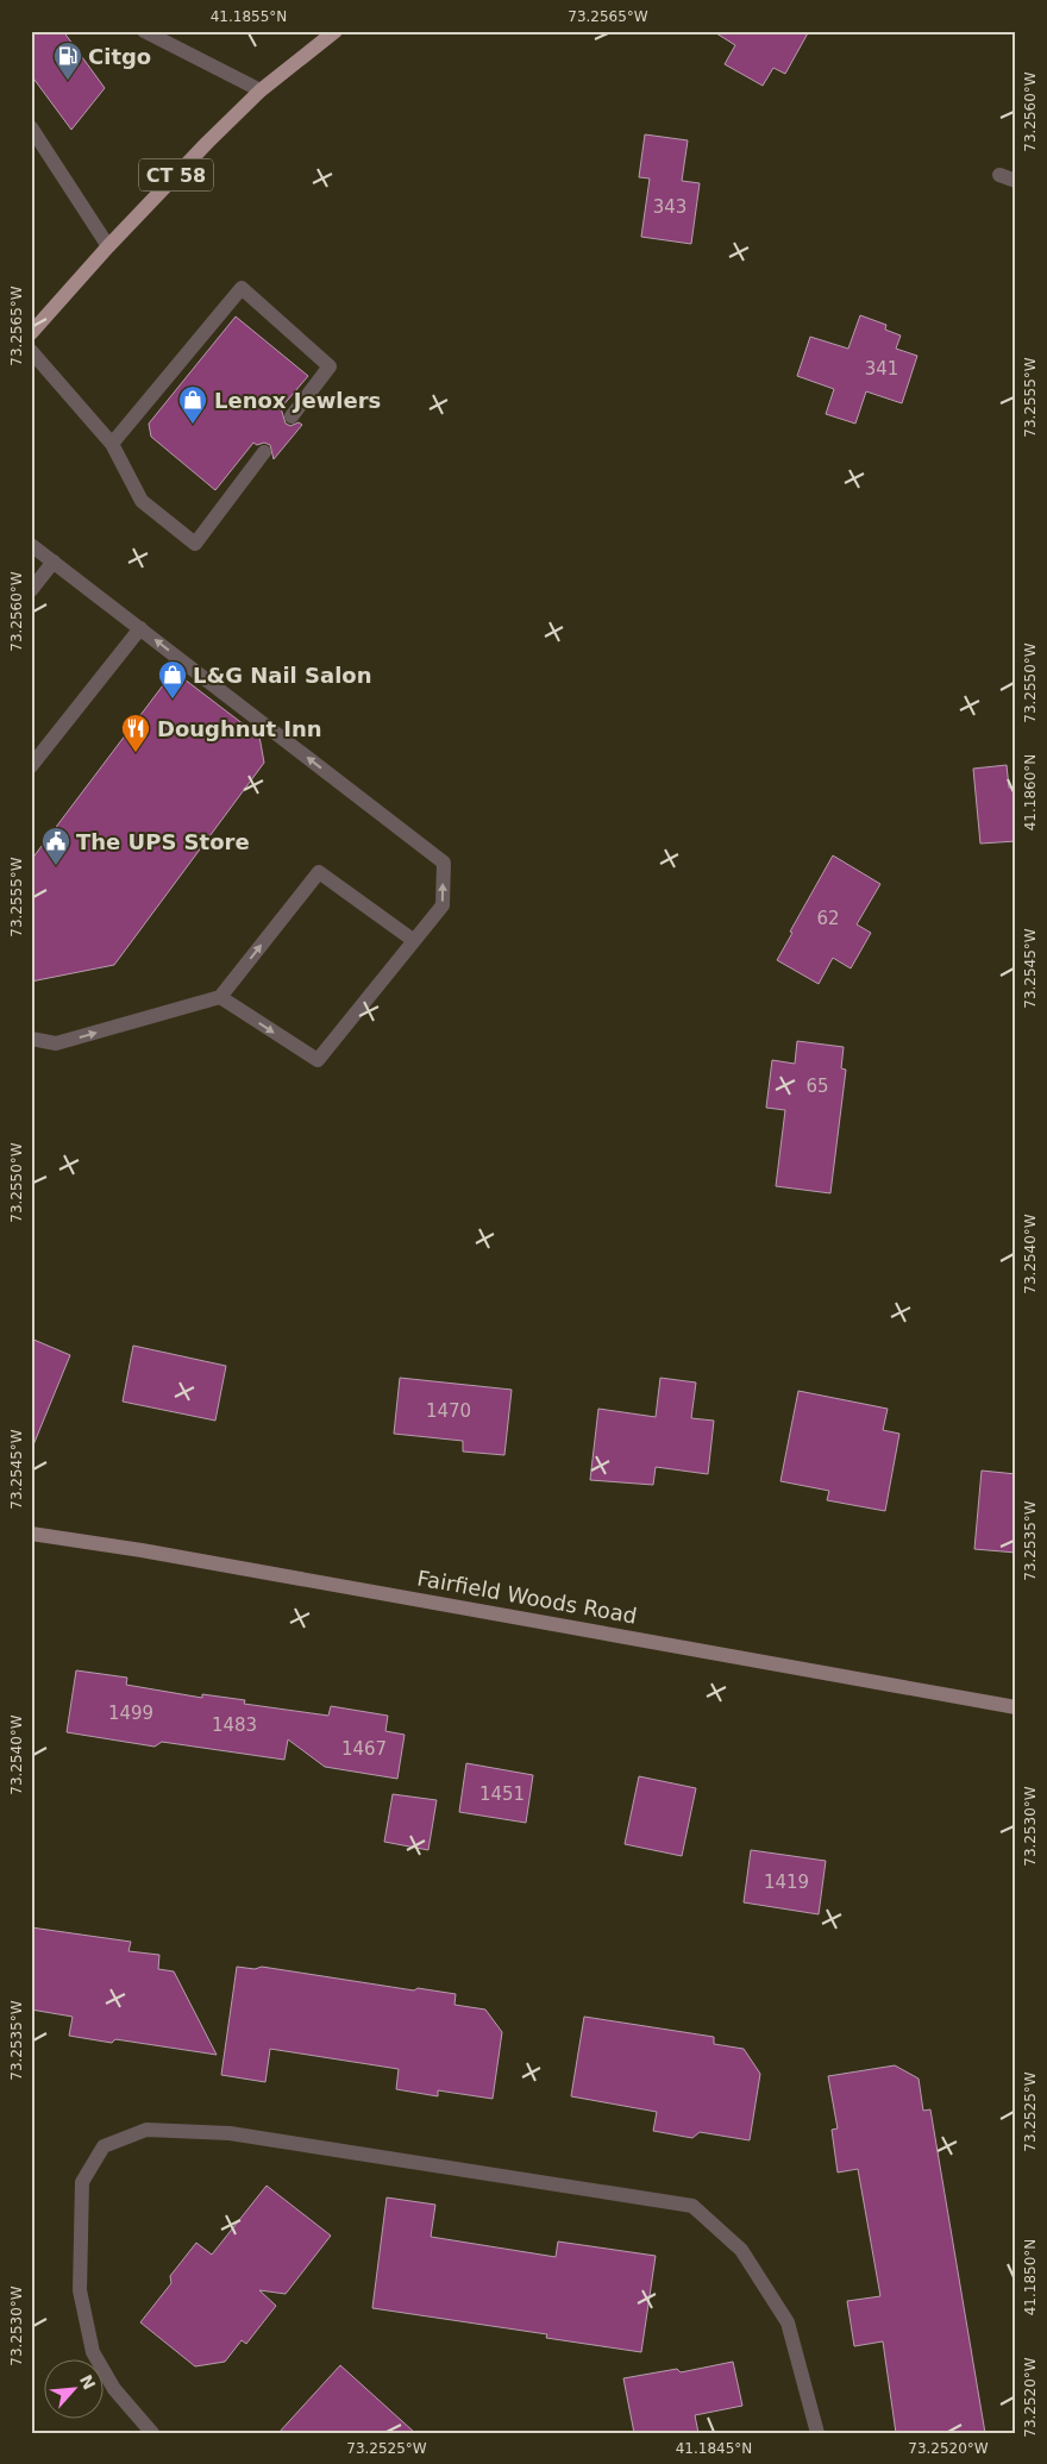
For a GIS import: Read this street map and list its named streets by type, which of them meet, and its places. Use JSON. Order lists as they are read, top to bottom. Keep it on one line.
{"streets":{"main road":["CT 58","Fairfield Woods Road"]},"places":{"fuel station":["Citgo"],"shop":["Lenox Jewlers","L&G Nail Salon"],"restaurant":["Doughnut Inn"],"public building":["The UPS Store"]},"house_numbers":["343","341","62","65","1470","1499","1483","1467","1451","1419"],"north":"top right","coordinates":["41.1855°N","73.2565°W","73.2560°W","73.2555°W","73.2550°W","41.1860°N","73.2545°W","73.2540°W","73.2535°W","73.2530°W","73.2525°W","41.1850°N","73.2520°W","41.1845°N"]}
